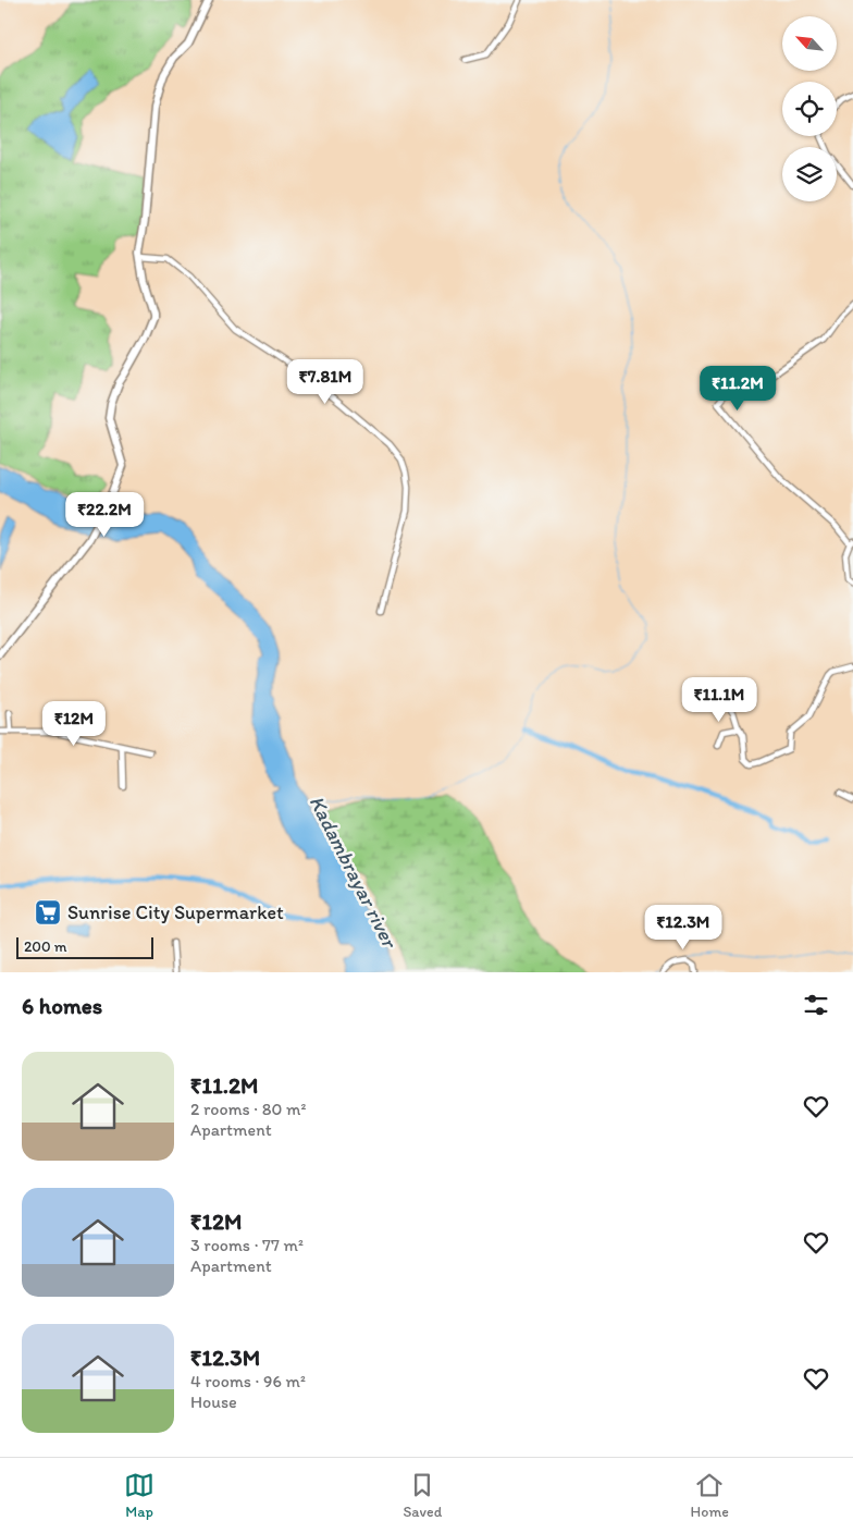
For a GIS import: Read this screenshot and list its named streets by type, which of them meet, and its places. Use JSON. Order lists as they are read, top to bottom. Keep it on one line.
{"water":["Kadambrayar river"],"places":{"supermarket":["Sunrise City Supermarket"]},"scale_bar":"200 m","north":"top left","page":{"price":["₹7.81M","₹11.2M","₹22.2M","₹11.1M","₹12M","₹12.3M"],"scale":"200 m","heading":"6 homes","list":[{"name":"₹11.2M","note":"2 rooms · 80 m² · Apartment"},{"name":"₹12M","note":"3 rooms · 77 m² · Apartment"},{"name":"₹12.3M","note":"4 rooms · 96 m² · House"}],"tabs":["Map","Saved","Home"]}}
